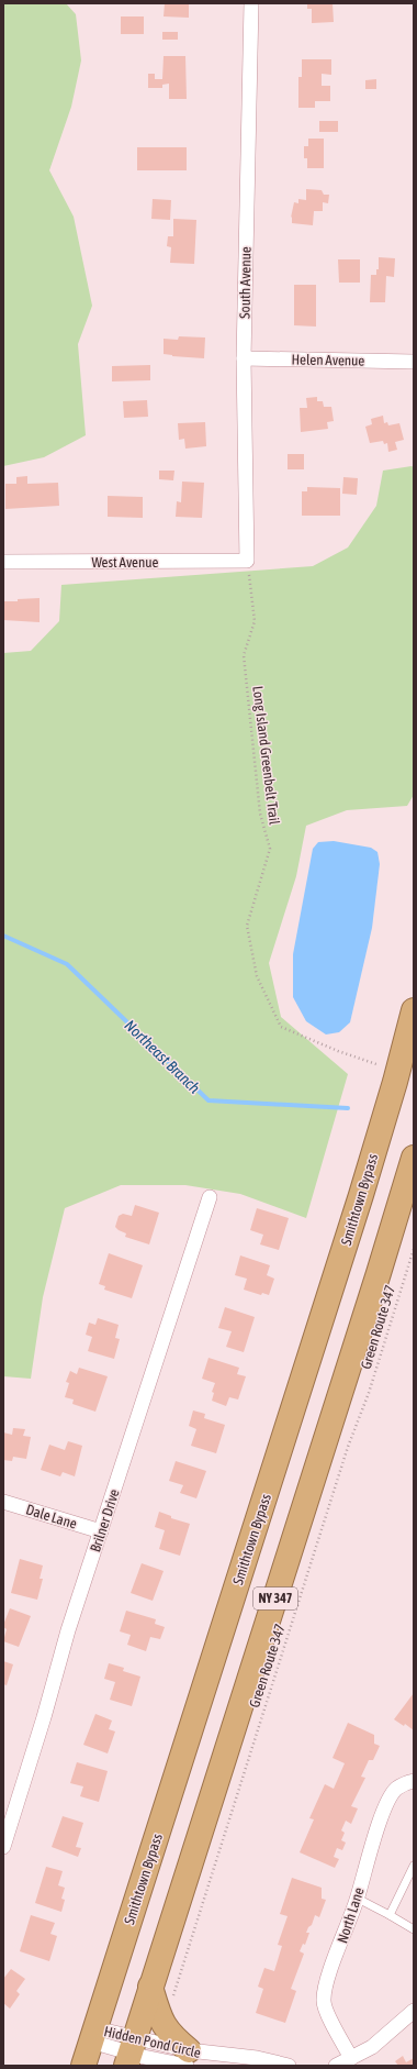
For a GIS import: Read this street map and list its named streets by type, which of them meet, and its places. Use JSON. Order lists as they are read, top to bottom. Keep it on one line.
{"streets":{"highway":["Smithtown Bypass","NY 347"],"street":["South Avenue","Helen Avenue","West Avenue","Dale Lane","Brilner Drive","North Lane","Hidden Pond Circle"],"path":["Long Island Greenbelt Trail","Green Route 347"]},"crossings":[["South Avenue","Helen Avenue"],["South Avenue","West Avenue"],["South Avenue","Long Island Greenbelt Trail"],["West Avenue","Long Island Greenbelt Trail"],["Smithtown Bypass","Hidden Pond Circle"],["Dale Lane","Brilner Drive"],["NY 347","Hidden Pond Circle"]],"water":["Northeast Branch"]}
